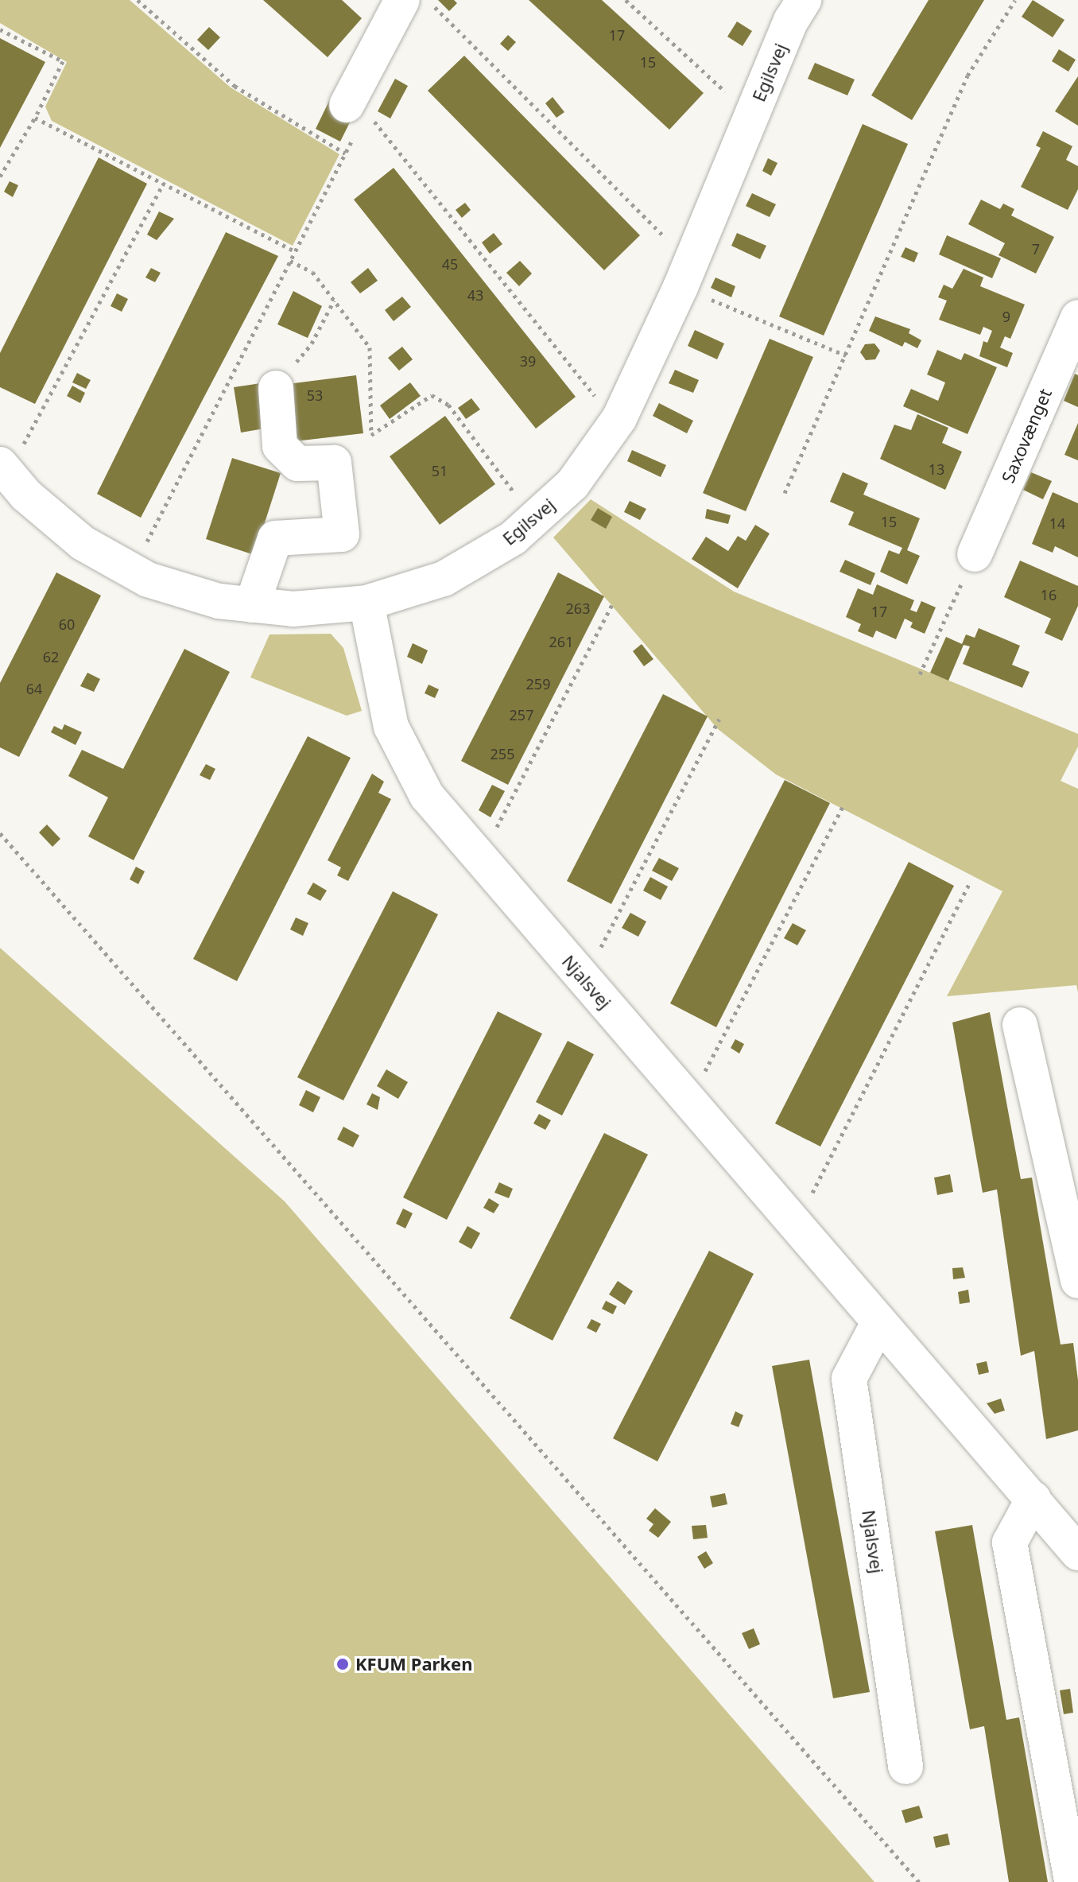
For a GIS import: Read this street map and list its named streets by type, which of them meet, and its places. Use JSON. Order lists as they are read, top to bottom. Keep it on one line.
{"streets":{"street":["Egilsvej","Saxovænget","Njalsvej"]},"crossings":[["Egilsvej","Njalsvej"]],"places":["KFUM Parken"],"house_numbers":["17","15","7","45","43","9","39","53","13","51","15","14","16","263","17","60","261","62","259","64","257","255"]}
